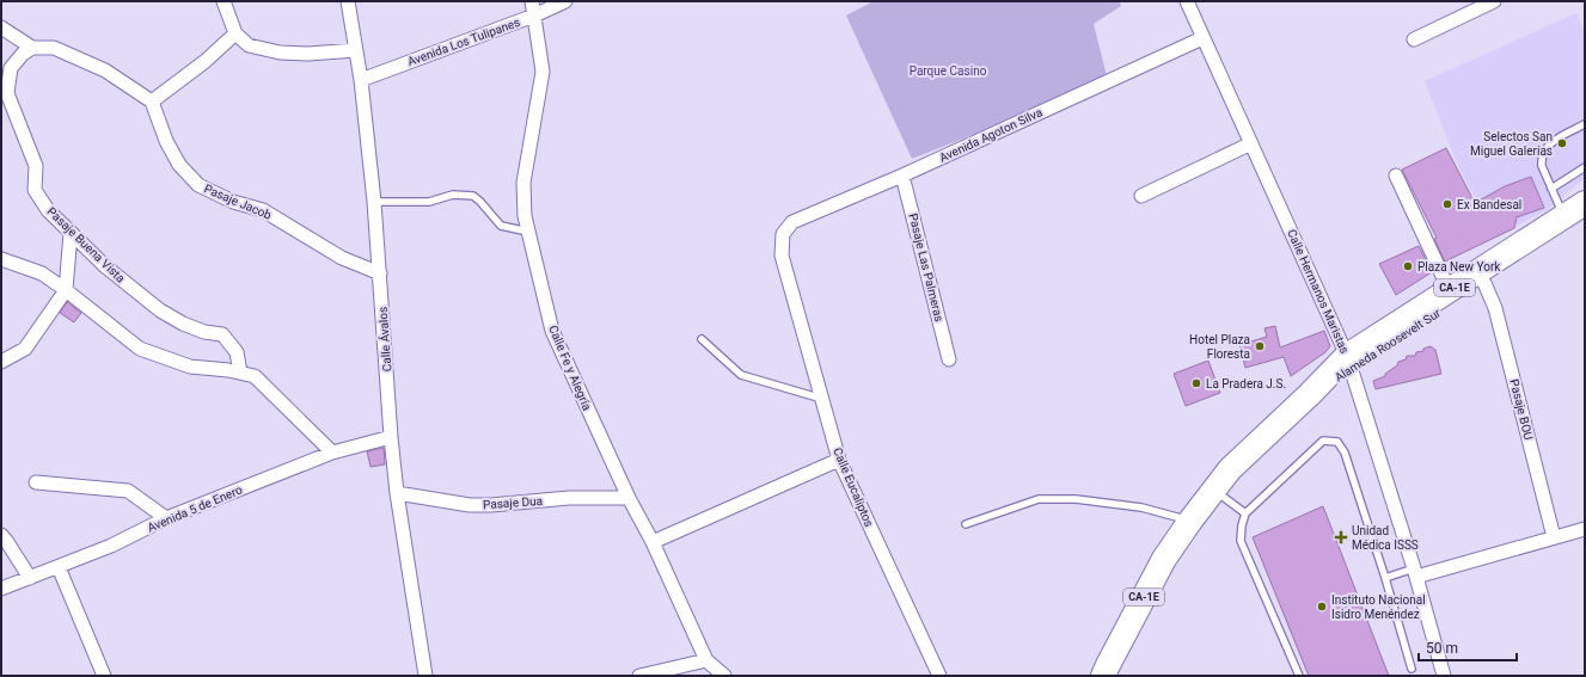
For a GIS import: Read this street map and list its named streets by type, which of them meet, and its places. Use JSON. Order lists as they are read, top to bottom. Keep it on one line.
{"streets":{"highway":["CA-1E","Alameda Roosevelt Sur"],"street":["Avenida Los Tulipanes","Avenida Agoton Silva","Pasaje Jacob","Pasaje Buena Vista","Pasaje Las Palmeras","Calle Hermanos Maristas","Calle Ávalos","Calle Fe y Alegría","Pasaje BOU","Calle Eucaliptos","Pasaje Dua","Avenida 5 de Enero"]},"crossings":[["Avenida Los Tulipanes","Calle Ávalos"],["Avenida Los Tulipanes","Calle Fe y Alegría"],["Avenida Agoton Silva","Pasaje Las Palmeras"],["Avenida Agoton Silva","Calle Hermanos Maristas"],["Avenida Agoton Silva","Calle Eucaliptos"],["Pasaje Jacob","Calle Ávalos"],["Calle Hermanos Maristas","Alameda Roosevelt Sur"],["Calle Ávalos","Pasaje Dua"],["Calle Ávalos","Avenida 5 de Enero"],["Alameda Roosevelt Sur","Pasaje BOU"],["Calle Fe y Alegría","Pasaje Dua"]],"parks":["Parque Casino"],"places":{"other":["Selectos San Miguel Galerías","Ex Bandesal","Plaza New York","Hotel Plaza Floresta","La Pradera J.S.","Instituto Nacional Isidro Menéndez"],"health":["Unidad Médica ISSS"]},"scale_bar":"50 m"}
